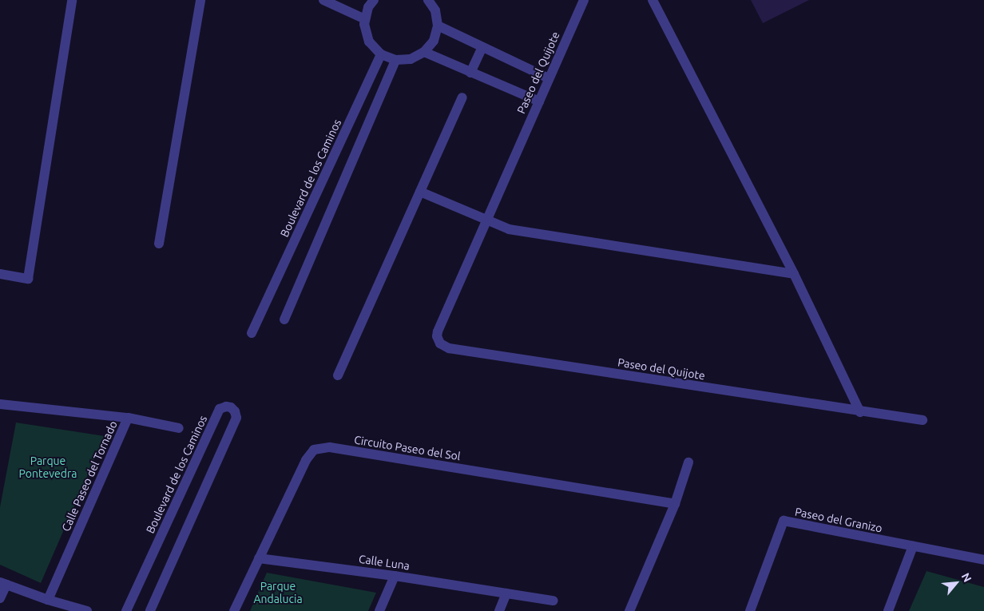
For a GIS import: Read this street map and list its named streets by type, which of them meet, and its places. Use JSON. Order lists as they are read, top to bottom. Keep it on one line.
{"streets":{"street":["Paseo del Quijote","Boulevard de los Caminos","Circuito Paseo del Sol","Calle Paseo del Tornado","Paseo del Granizo","Calle Luna"]},"crossings":[["Circuito Paseo del Sol","Calle Luna"]],"parks":["Parque Pontevedra","Parque Andalucia"],"north":"top right"}
